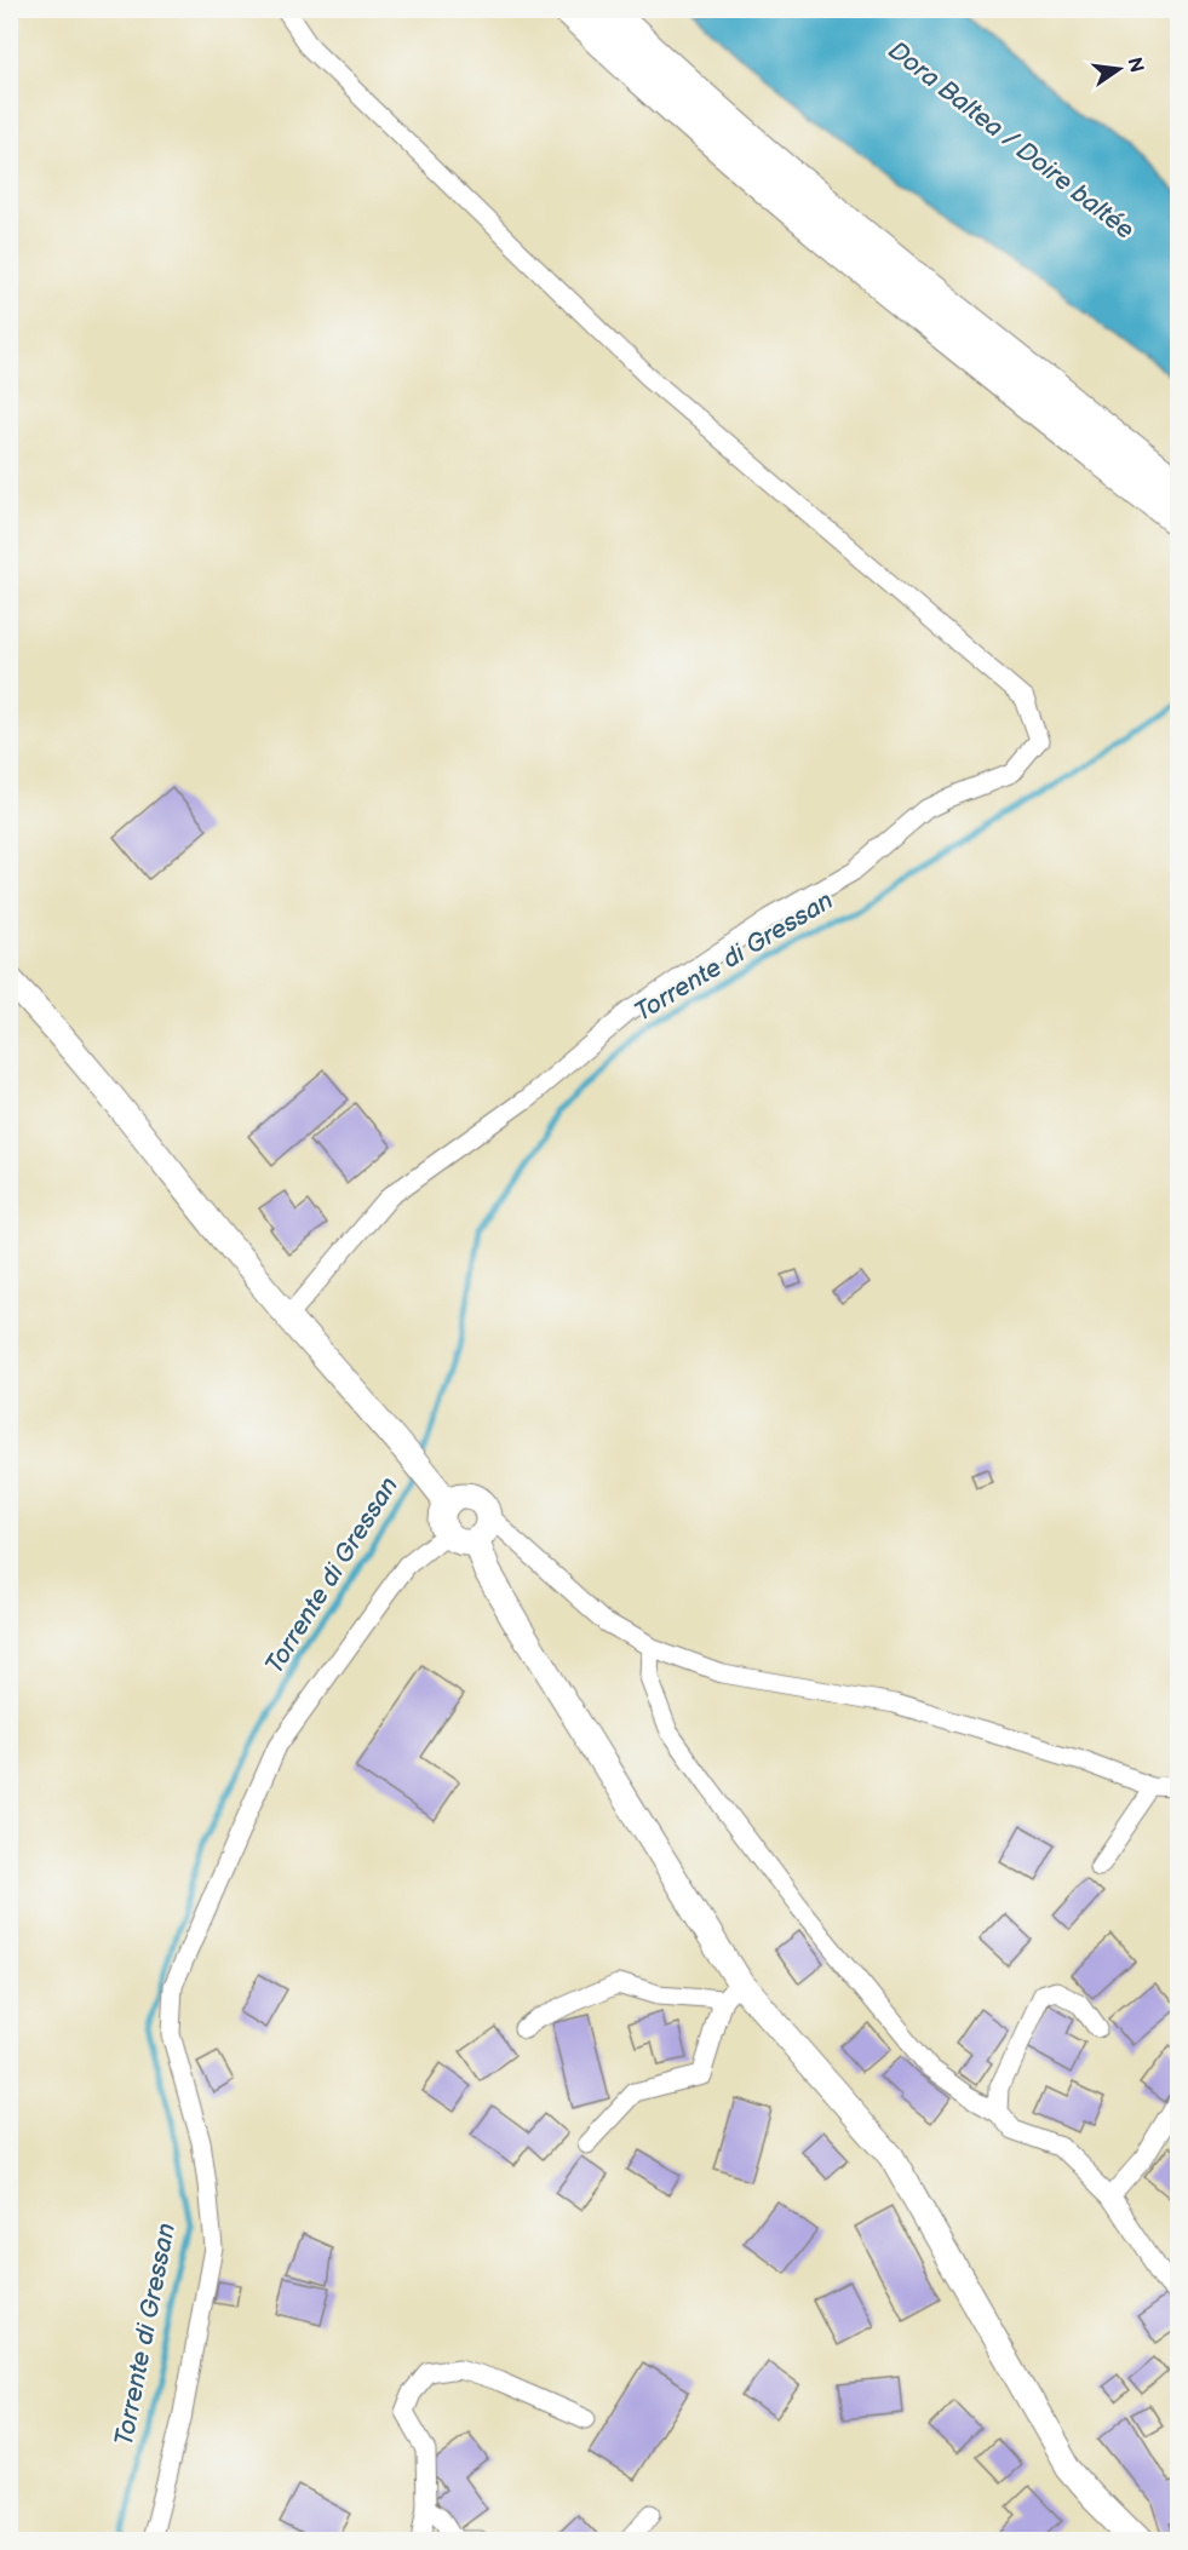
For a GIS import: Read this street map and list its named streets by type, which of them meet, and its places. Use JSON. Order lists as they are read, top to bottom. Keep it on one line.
{"water":["Dora Baltea / Doire baltée","Torrente di Gressan"],"north":"right"}
